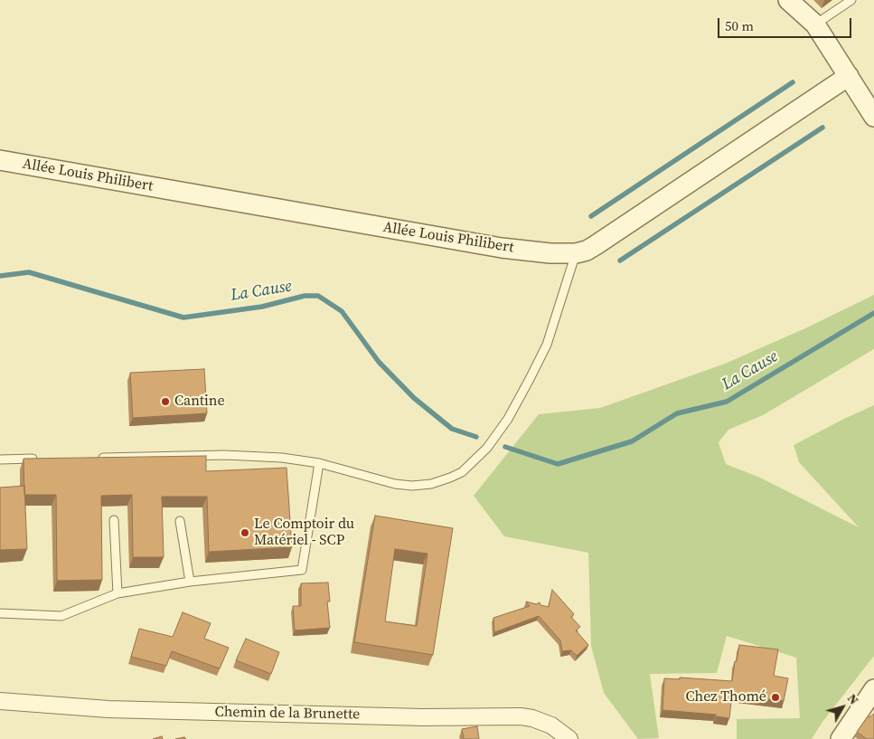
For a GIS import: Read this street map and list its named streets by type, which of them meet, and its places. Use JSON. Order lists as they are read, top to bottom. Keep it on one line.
{"streets":{"street":["Allée Louis Philibert","Chemin de la Brunette"]},"water":["La Cause"],"places":["Cantine","Le Comptoir du Matériel - SCP","Chez Thomé"],"scale_bar":"50 m","north":"top right"}
